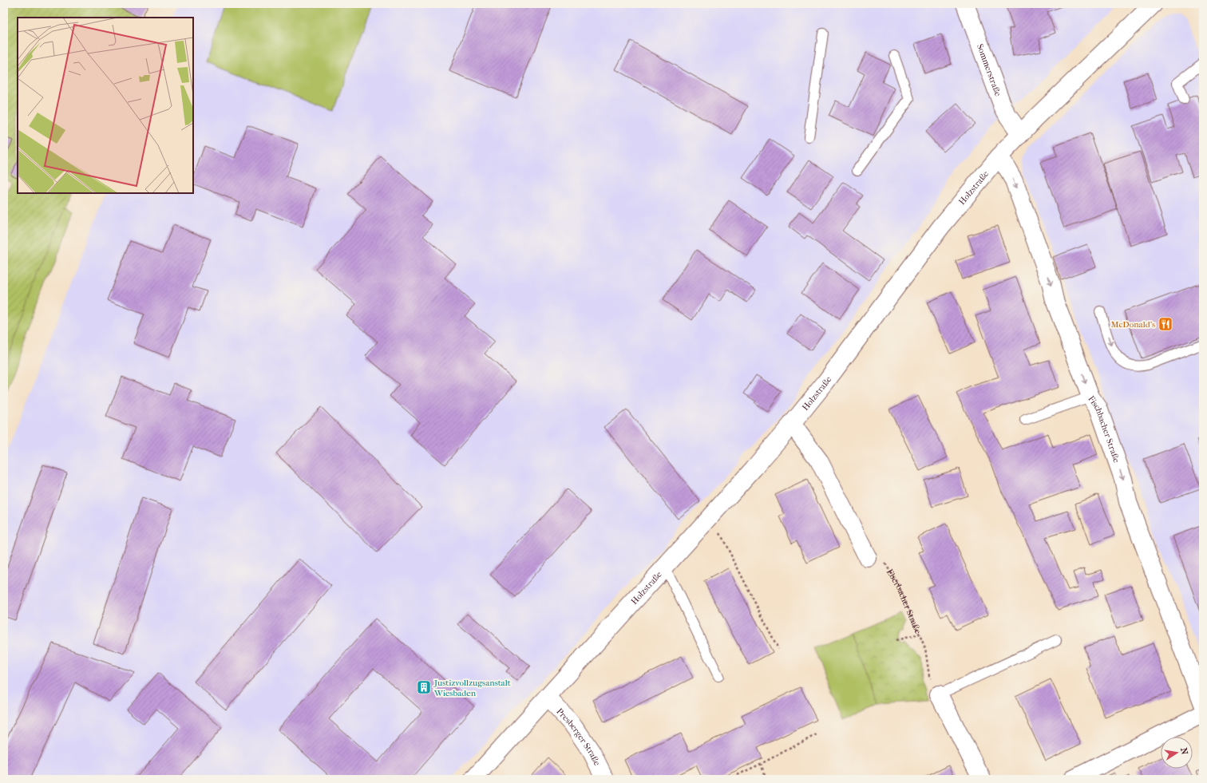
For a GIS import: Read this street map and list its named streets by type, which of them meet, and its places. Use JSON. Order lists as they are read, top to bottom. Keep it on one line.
{"streets":{"street":["Sommerstraße","Holzstraße","Fischbacher Straße","Presberger Straße"],"path":["Eberbacher Straße"]},"crossings":[["Sommerstraße","Holzstraße"],["Holzstraße","Fischbacher Straße"],["Holzstraße","Presberger Straße"]],"one_way":["Fischbacher Straße"],"places":{"restaurant":["McDonald's"],"building":["Justizvollzugsanstalt Wiesbaden"]},"north":"right"}
